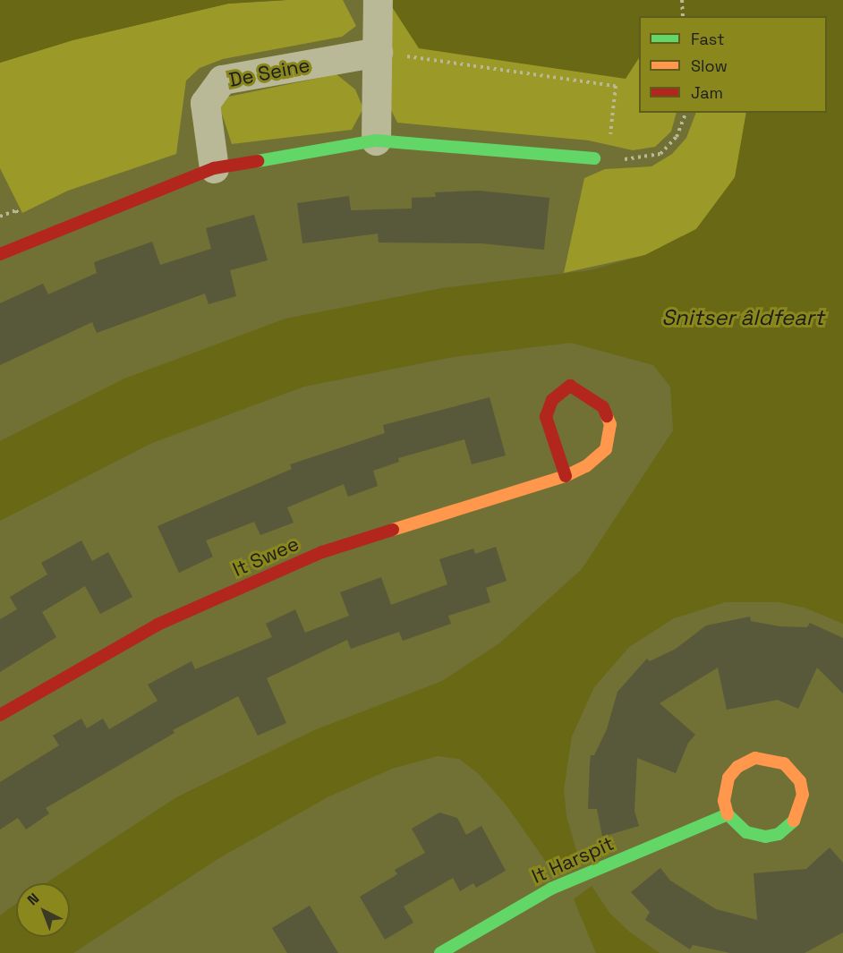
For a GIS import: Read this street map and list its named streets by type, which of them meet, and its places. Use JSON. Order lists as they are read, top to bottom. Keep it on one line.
{"streets":{"street":["De Seine","It Swee","It Harspit"]},"water":["Snitser âldfeart"],"legend":["Fast","Slow","Jam"],"north":"top left"}
